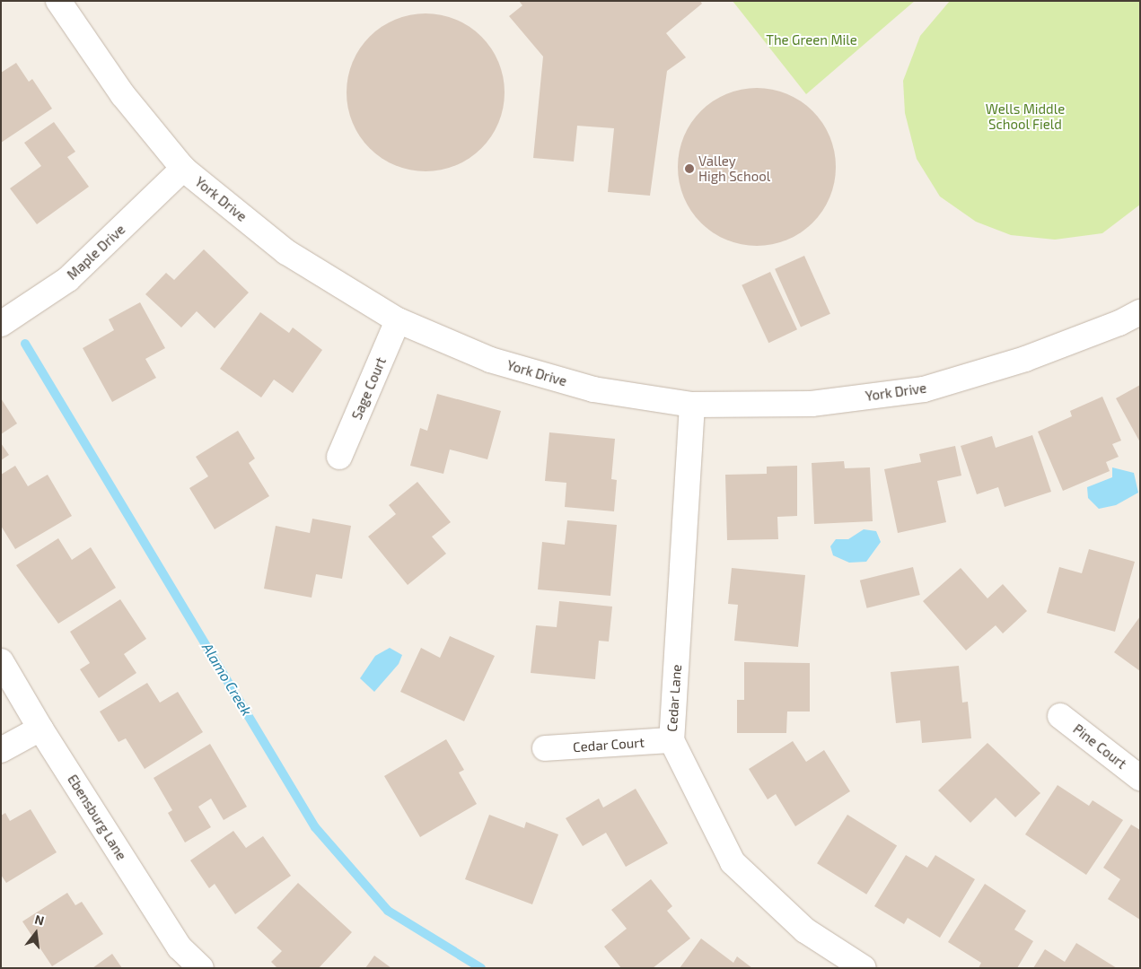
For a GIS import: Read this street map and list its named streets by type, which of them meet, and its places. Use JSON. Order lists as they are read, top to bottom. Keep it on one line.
{"streets":{"street":["York Drive","Maple Drive","Sage Court","Cedar Lane","Cedar Court","Pine Court","Ebensburg Lane"]},"crossings":[["York Drive","Maple Drive"],["York Drive","Sage Court"],["York Drive","Cedar Lane"],["Cedar Lane","Cedar Court"]],"water":["Alamo Creek"],"parks":["The Green Mile","Wells Middle School Field"],"places":["Valley High School"],"north":"top"}
